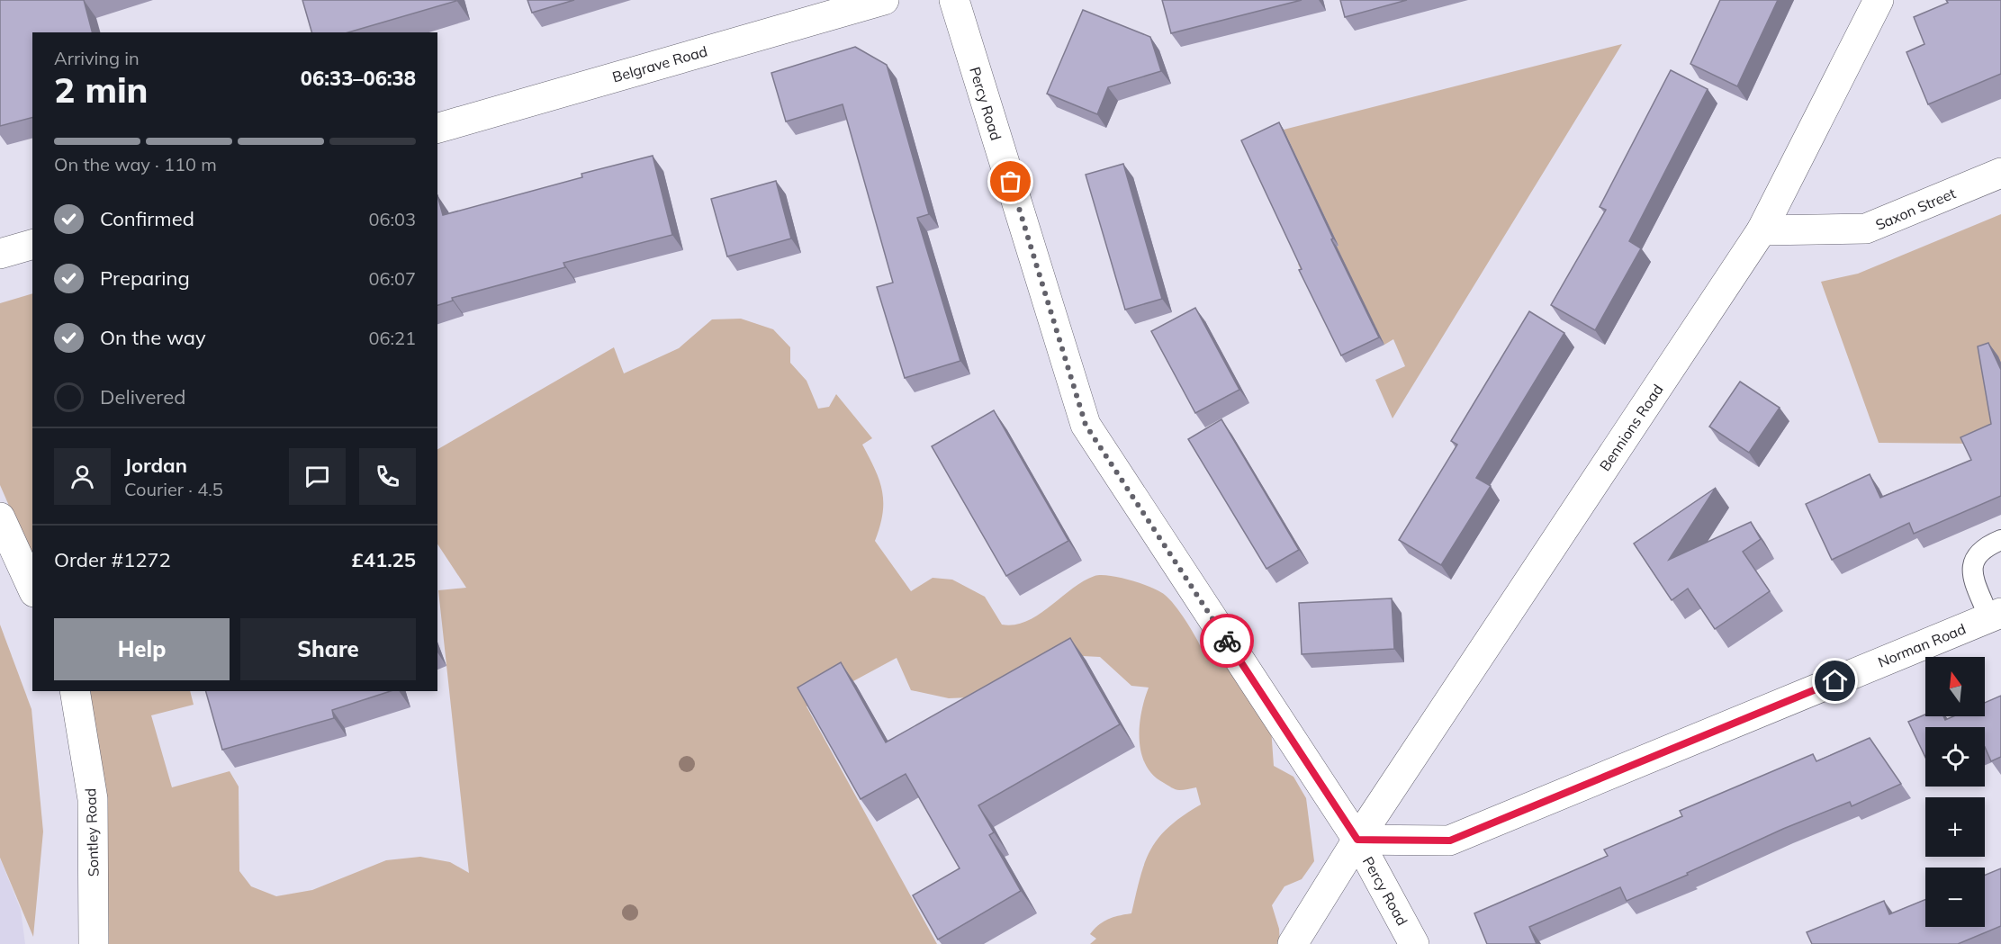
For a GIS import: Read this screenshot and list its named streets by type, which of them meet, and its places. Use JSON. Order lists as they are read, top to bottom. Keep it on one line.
{"streets":{"street":["Belgrave Road","Percy Road","Saxon Street","Bennions Road","Norman Road","Sontley Road"]},"crossings":[["Percy Road","Bennions Road"],["Percy Road","Norman Road"],["Saxon Street","Bennions Road"],["Bennions Road","Norman Road"]],"north":"top","page":{"heading":["2 min","Arriving in","06:33–06:38"],"panel":["Jordan","Courier · 4.5","Order #1272","£41.25"],"bar":"On the way · 110 m","list":[["Confirmed","06:03"],["Preparing","06:07"],["On the way","06:21"],"Delivered"],"buttons":["Help","Share"],"map_buttons":["+","−"]}}
